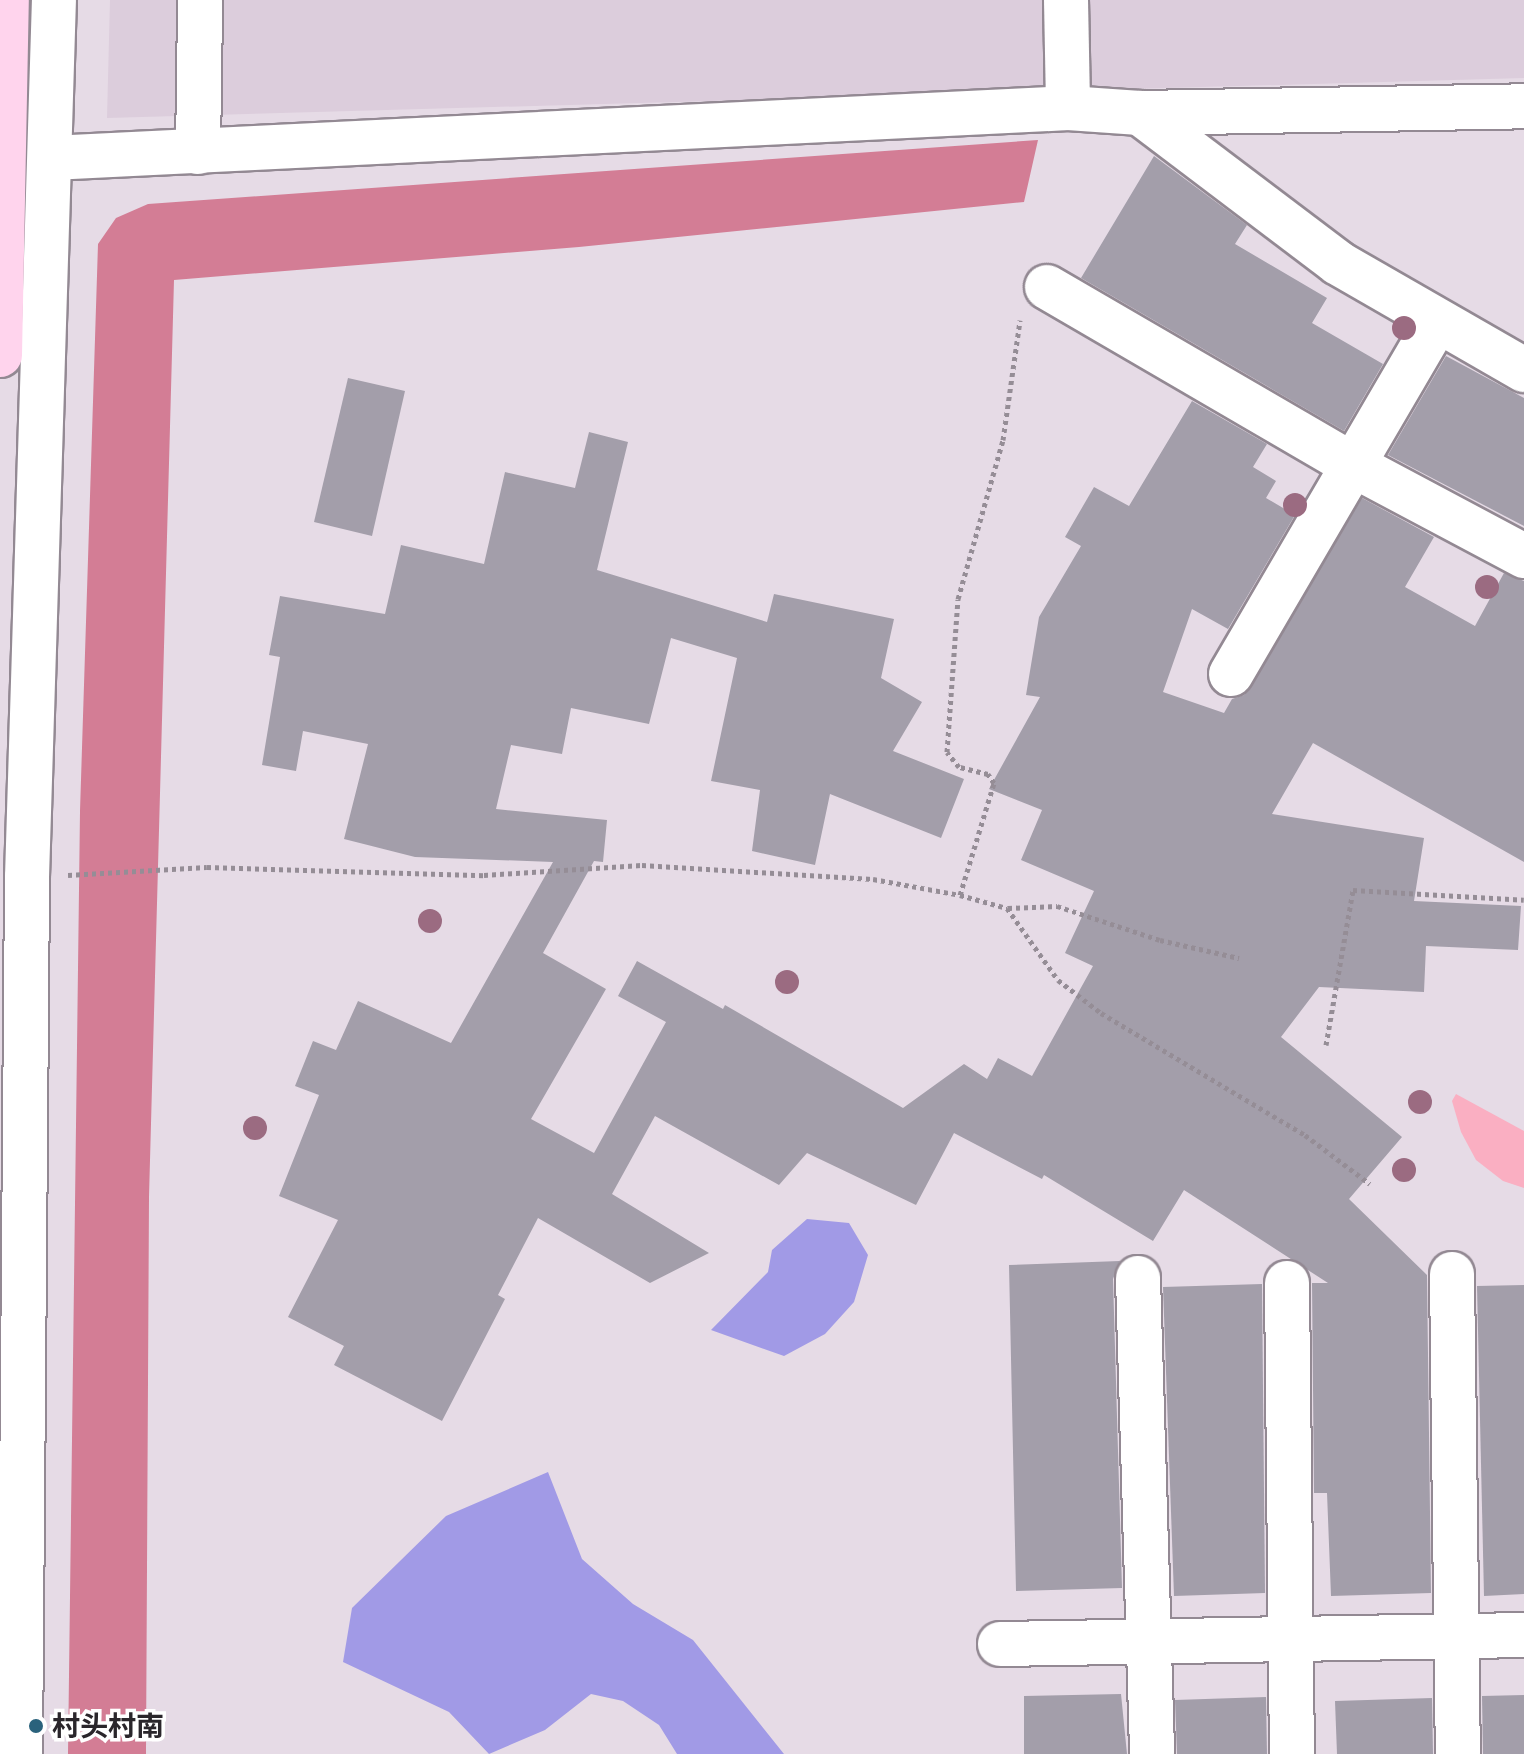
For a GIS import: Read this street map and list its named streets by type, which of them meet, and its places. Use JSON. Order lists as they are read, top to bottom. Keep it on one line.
{"places":["村头村南"]}
